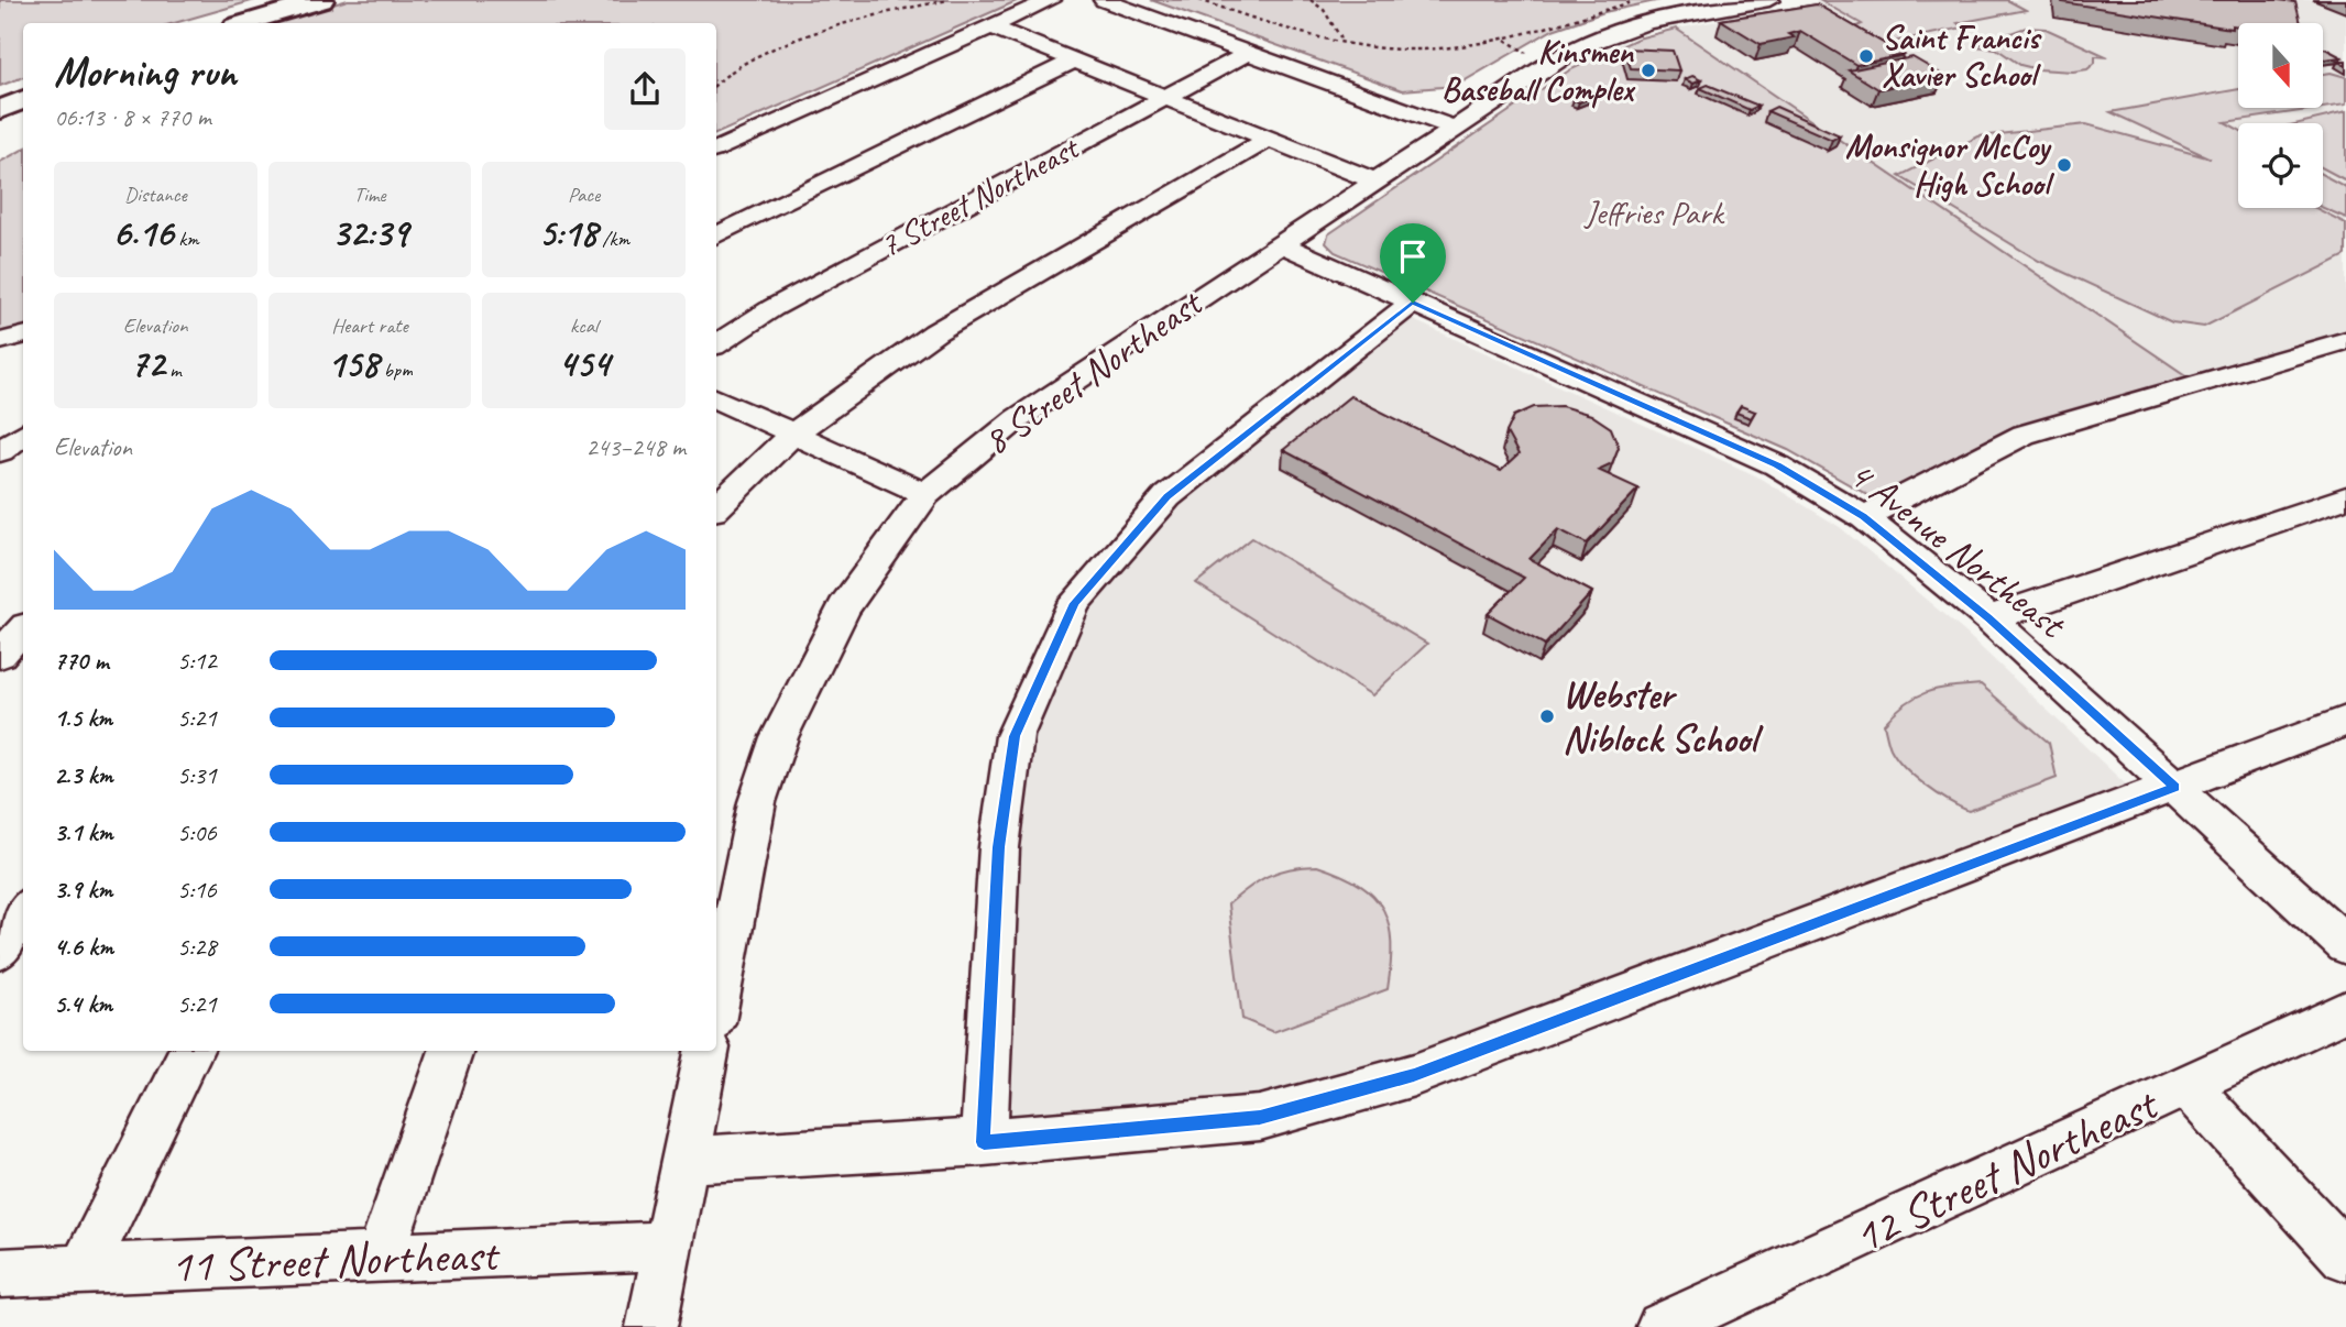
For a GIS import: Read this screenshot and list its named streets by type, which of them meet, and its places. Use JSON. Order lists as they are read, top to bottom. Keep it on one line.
{"streets":{"street":["7 Street Northeast","8 Street Northeast","4 Avenue Northeast","12 Street Northeast","11 Street Northeast"]},"crossings":[["8 Street Northeast","4 Avenue Northeast"]],"parks":["Jeffries Park"],"places":["Saint Francis Xavier School","Kinsmen Baseball Complex","Monsignor McCoy High School","Webster Niblock School"],"north":"bottom","page":{"heading":["Morning run","06:13 · 8 × 770 m"],"stats":[["Distance","6.16 km"],["Time","32:39"],["Pace","5:18 /km"],["Elevation","72 m"],["Heart rate","158 bpm"],["kcal","454"]],"chart":["Elevation","243–248 m"],"list":[{"name":"770 m","note":"5:12"},{"name":"1.5 km","note":"5:21"},{"name":"2.3 km","note":"5:31"},{"name":"3.1 km","note":"5:06"},{"name":"3.9 km","note":"5:16"},{"name":"4.6 km","note":"5:28"},{"name":"5.4 km","note":"5:21"}]}}
